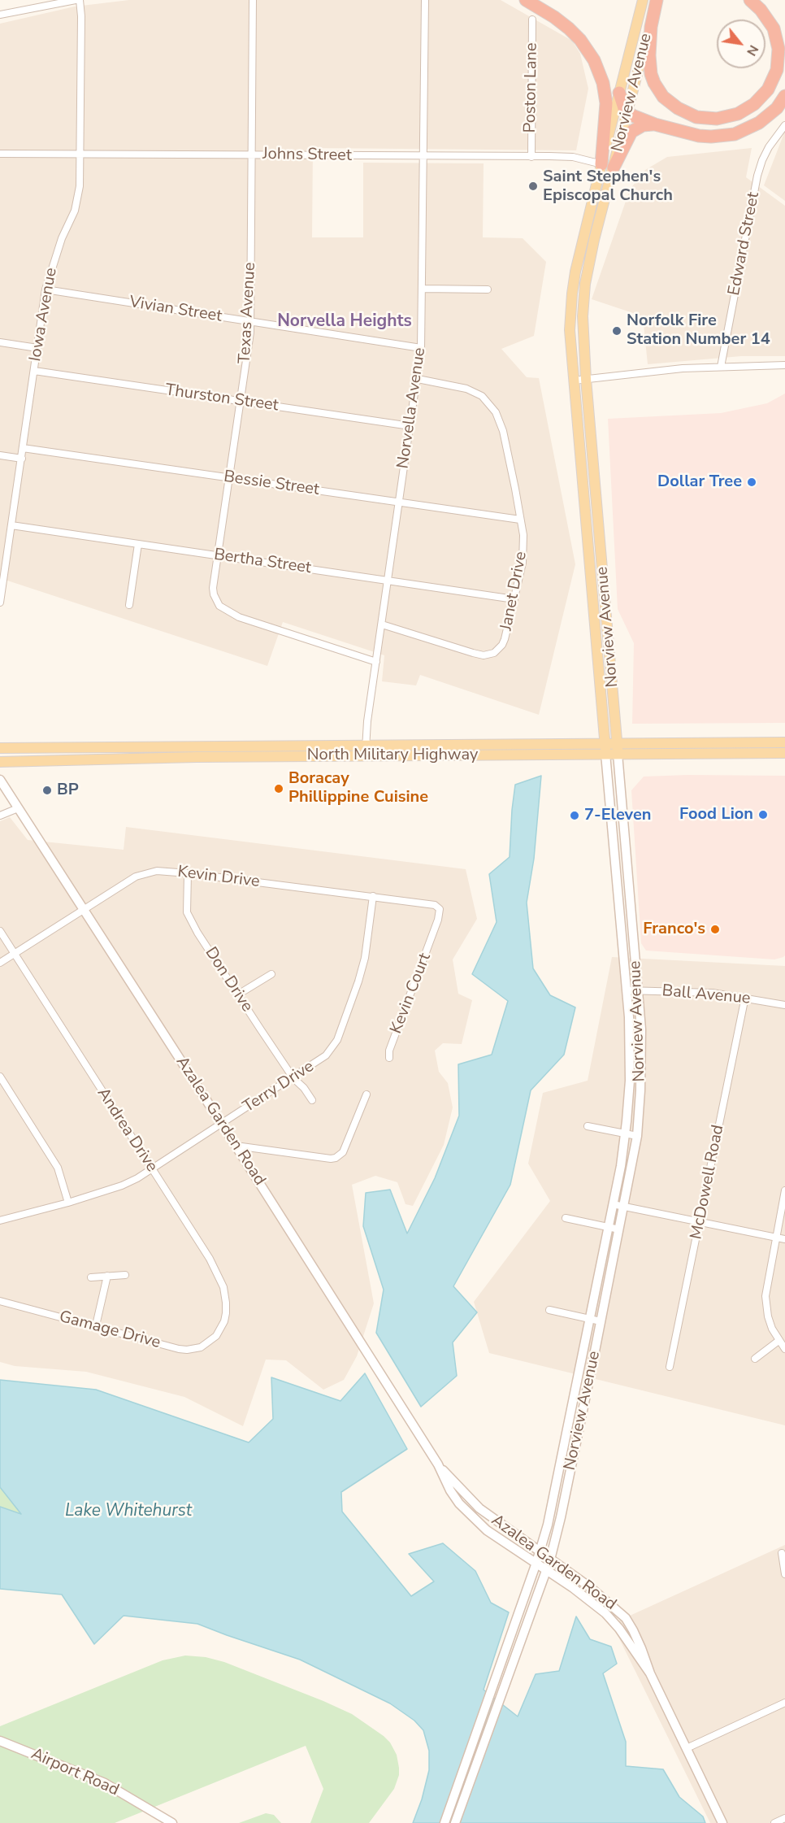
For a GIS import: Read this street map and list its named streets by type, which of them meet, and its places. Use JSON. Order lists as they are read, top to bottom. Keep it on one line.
{"streets":{"main road":["Norview Avenue","North Military Highway","Azalea Garden Road","Airport Road"],"street":["Poston Lane","Johns Street","Edward Street","Vivian Street","Texas Avenue","Iowa Avenue","Thurston Street","Norvella Avenue","Bessie Street","Bertha Street","Janet Drive","Kevin Drive","Don Drive","Kevin Court","Ball Avenue","Terry Drive","Andrea Drive","McDowell Road","Gamage Drive"]},"crossings":[["Poston Lane","Johns Street"],["Norview Avenue","Johns Street"],["Norview Avenue","North Military Highway"],["Norview Avenue","Ball Avenue"],["Norview Avenue","Azalea Garden Road"],["Johns Street","Texas Avenue"],["Johns Street","Iowa Avenue"],["Johns Street","Norvella Avenue"],["Vivian Street","Texas Avenue"],["Vivian Street","Iowa Avenue"],["Vivian Street","Norvella Avenue"],["Texas Avenue","Thurston Street"],["Texas Avenue","Norvella Avenue"],["Texas Avenue","Bessie Street"],["Texas Avenue","Bertha Street"],["Iowa Avenue","Thurston Street"],["Iowa Avenue","Bessie Street"],["Iowa Avenue","Bertha Street"],["Thurston Street","Norvella Avenue"],["Norvella Avenue","Bessie Street"],["Norvella Avenue","Bertha Street"],["Norvella Avenue","Janet Drive"],["Norvella Avenue","North Military Highway"],["Bessie Street","Janet Drive"],["Bertha Street","Janet Drive"],["Kevin Drive","Don Drive"],["Kevin Drive","Kevin Court"],["Kevin Drive","Terry Drive"],["Kevin Drive","Azalea Garden Road"],["Kevin Drive","Andrea Drive"],["Don Drive","Terry Drive"],["Ball Avenue","McDowell Road"],["Terry Drive","Azalea Garden Road"],["Terry Drive","Andrea Drive"],["Andrea Drive","Gamage Drive"]],"districts":["Norvella Heights"],"water":["Lake Whitehurst"],"places":["Saint Stephen's Episcopal Church","Norfolk Fire Station Number 14","Dollar Tree","Boracay Phillippine Cuisine","BP","Food Lion","7-Eleven","Franco's"],"north":"bottom right"}
